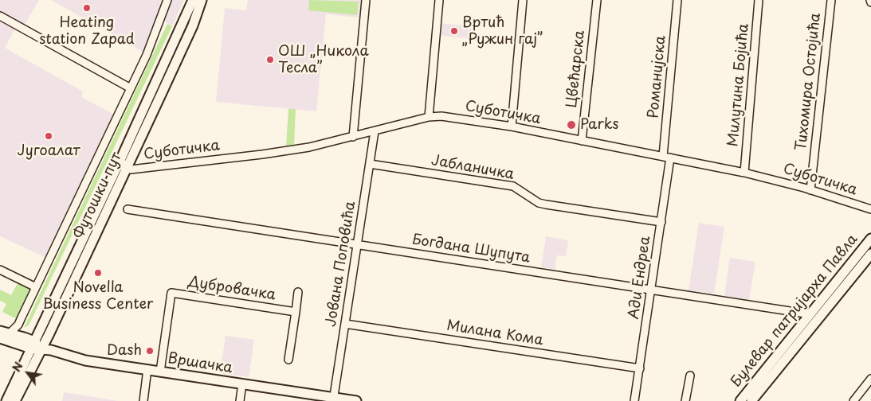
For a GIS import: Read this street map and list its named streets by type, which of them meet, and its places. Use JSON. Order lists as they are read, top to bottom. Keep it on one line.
{"streets":{"main road":["Футошки пут","Булевар патријарха Павла","Вршачка"],"street":["Цвећарска","Романијска","Тихомира Остојића","Милутина Бојића","Суботичка","Јабланичка","Богдана Шупута","Јована Поповића","Ади Ендреа","Дубровачка","Милана Кома"]},"crossings":[["Цвећарска","Суботичка"],["Романијска","Суботичка"],["Тихомира Остојића","Суботичка"],["Милутина Бојића","Суботичка"],["Суботичка","Футошки пут"],["Суботичка","Јована Поповића"],["Суботичка","Ади Ендреа"],["Јабланичка","Јована Поповића"],["Јабланичка","Ади Ендреа"],["Футошки пут","Вршачка"],["Богдана Шупута","Јована Поповића"],["Богдана Шупута","Ади Ендреа"],["Богдана Шупута","Булевар патријарха Павла"],["Јована Поповића","Милана Кома"],["Јована Поповића","Вршачка"],["Ади Ендреа","Милана Кома"],["Дубровачка","Вршачка"]],"places":["Heating station Zapad","Вртић „Ружин гај”","ОШ „Никола Тесла”","Parks","Југоалат","Novella Business Center","Dash"],"north":"top left"}
